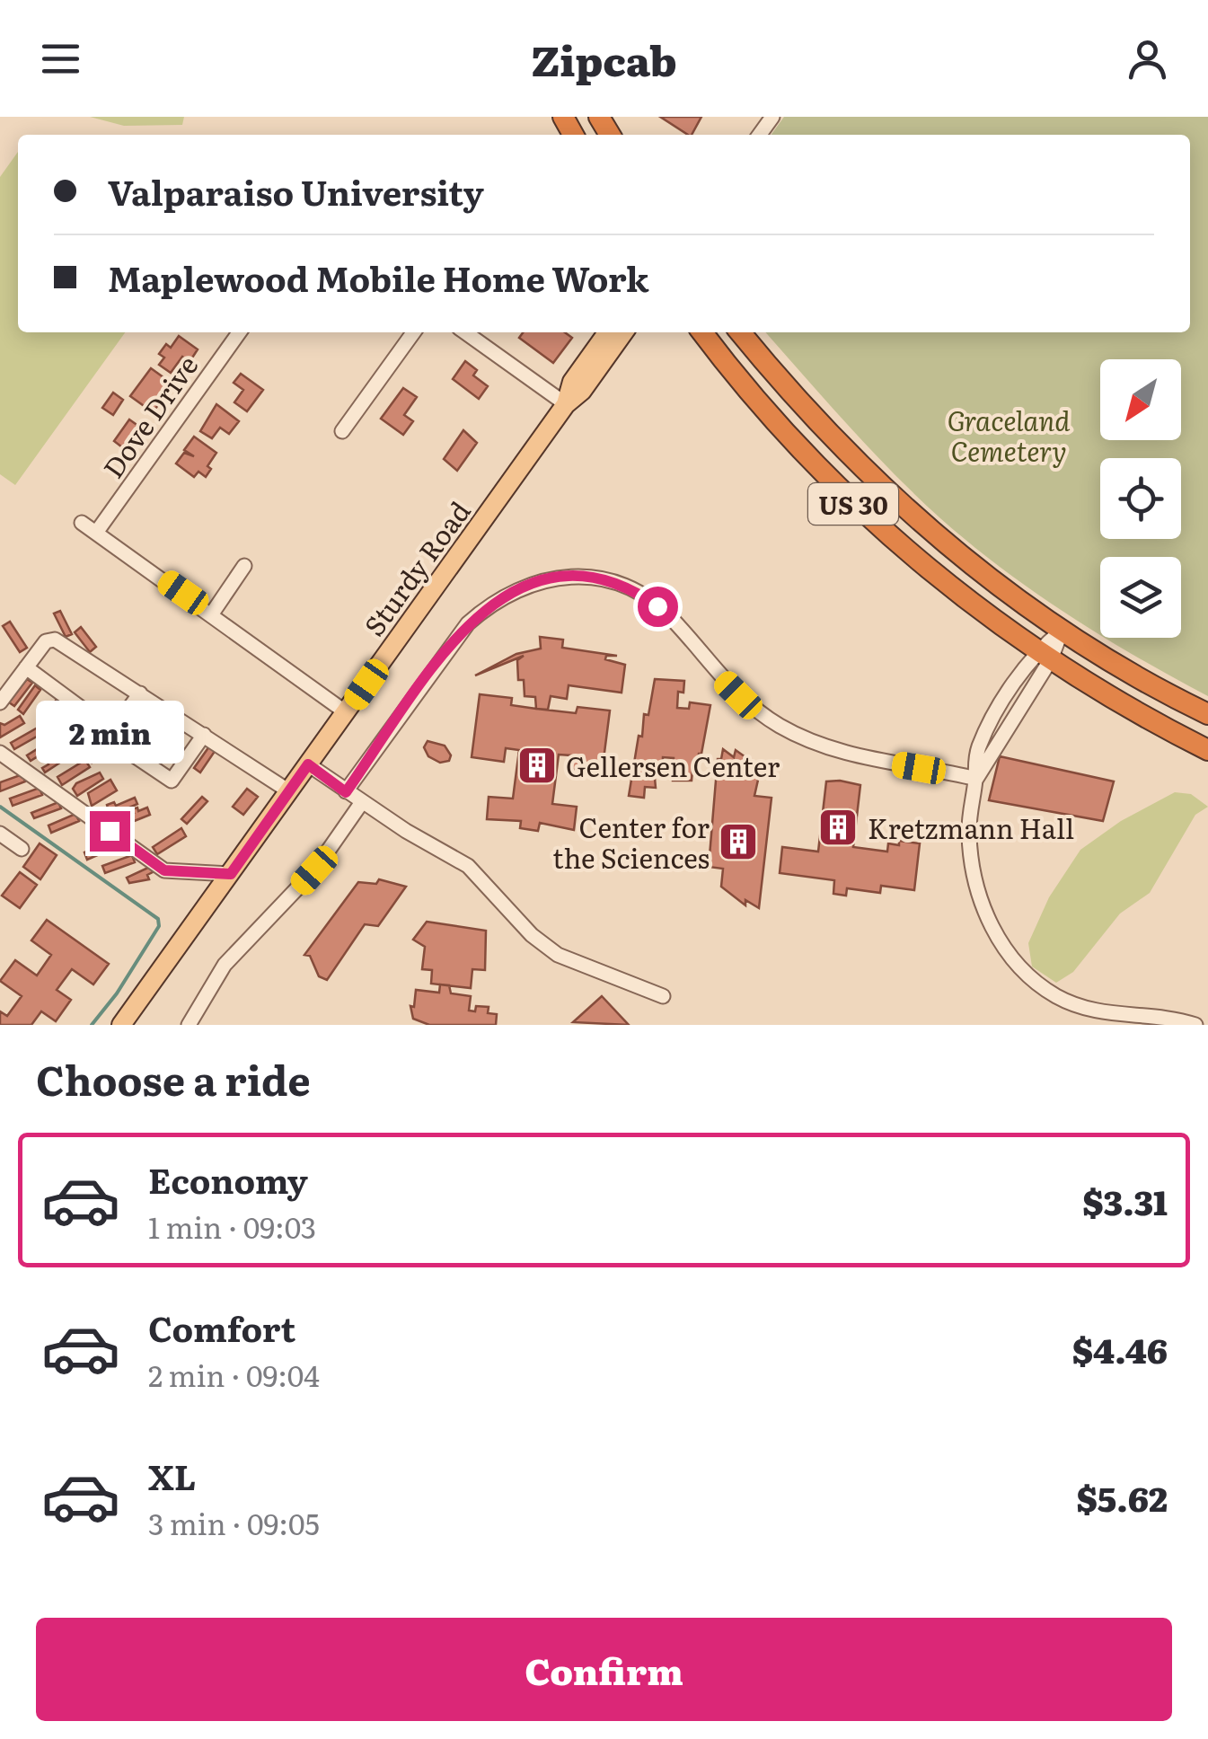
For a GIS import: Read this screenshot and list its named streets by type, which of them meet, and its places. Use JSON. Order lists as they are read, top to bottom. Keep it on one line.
{"streets":{"highway":["US 30"],"main road":["Sturdy Road"],"street":["Dove Drive"]},"parks":["Graceland Cemetery"],"places":{"building":["Gellersen Center","Kretzmann Hall","Center for the Sciences"]},"north":"bottom left","page":{"header":"Zipcab","banner":["Valparaiso University","Maplewood Mobile Home Work"],"bubble":"2 min","heading":"Choose a ride","list":[{"name":"Economy","note":"1 min · 09:03","value":"$3.31"},{"name":"Comfort","note":"2 min · 09:04","value":"$4.46"},{"name":"XL","note":"3 min · 09:05","value":"$5.62"}],"buttons":"Confirm"}}
